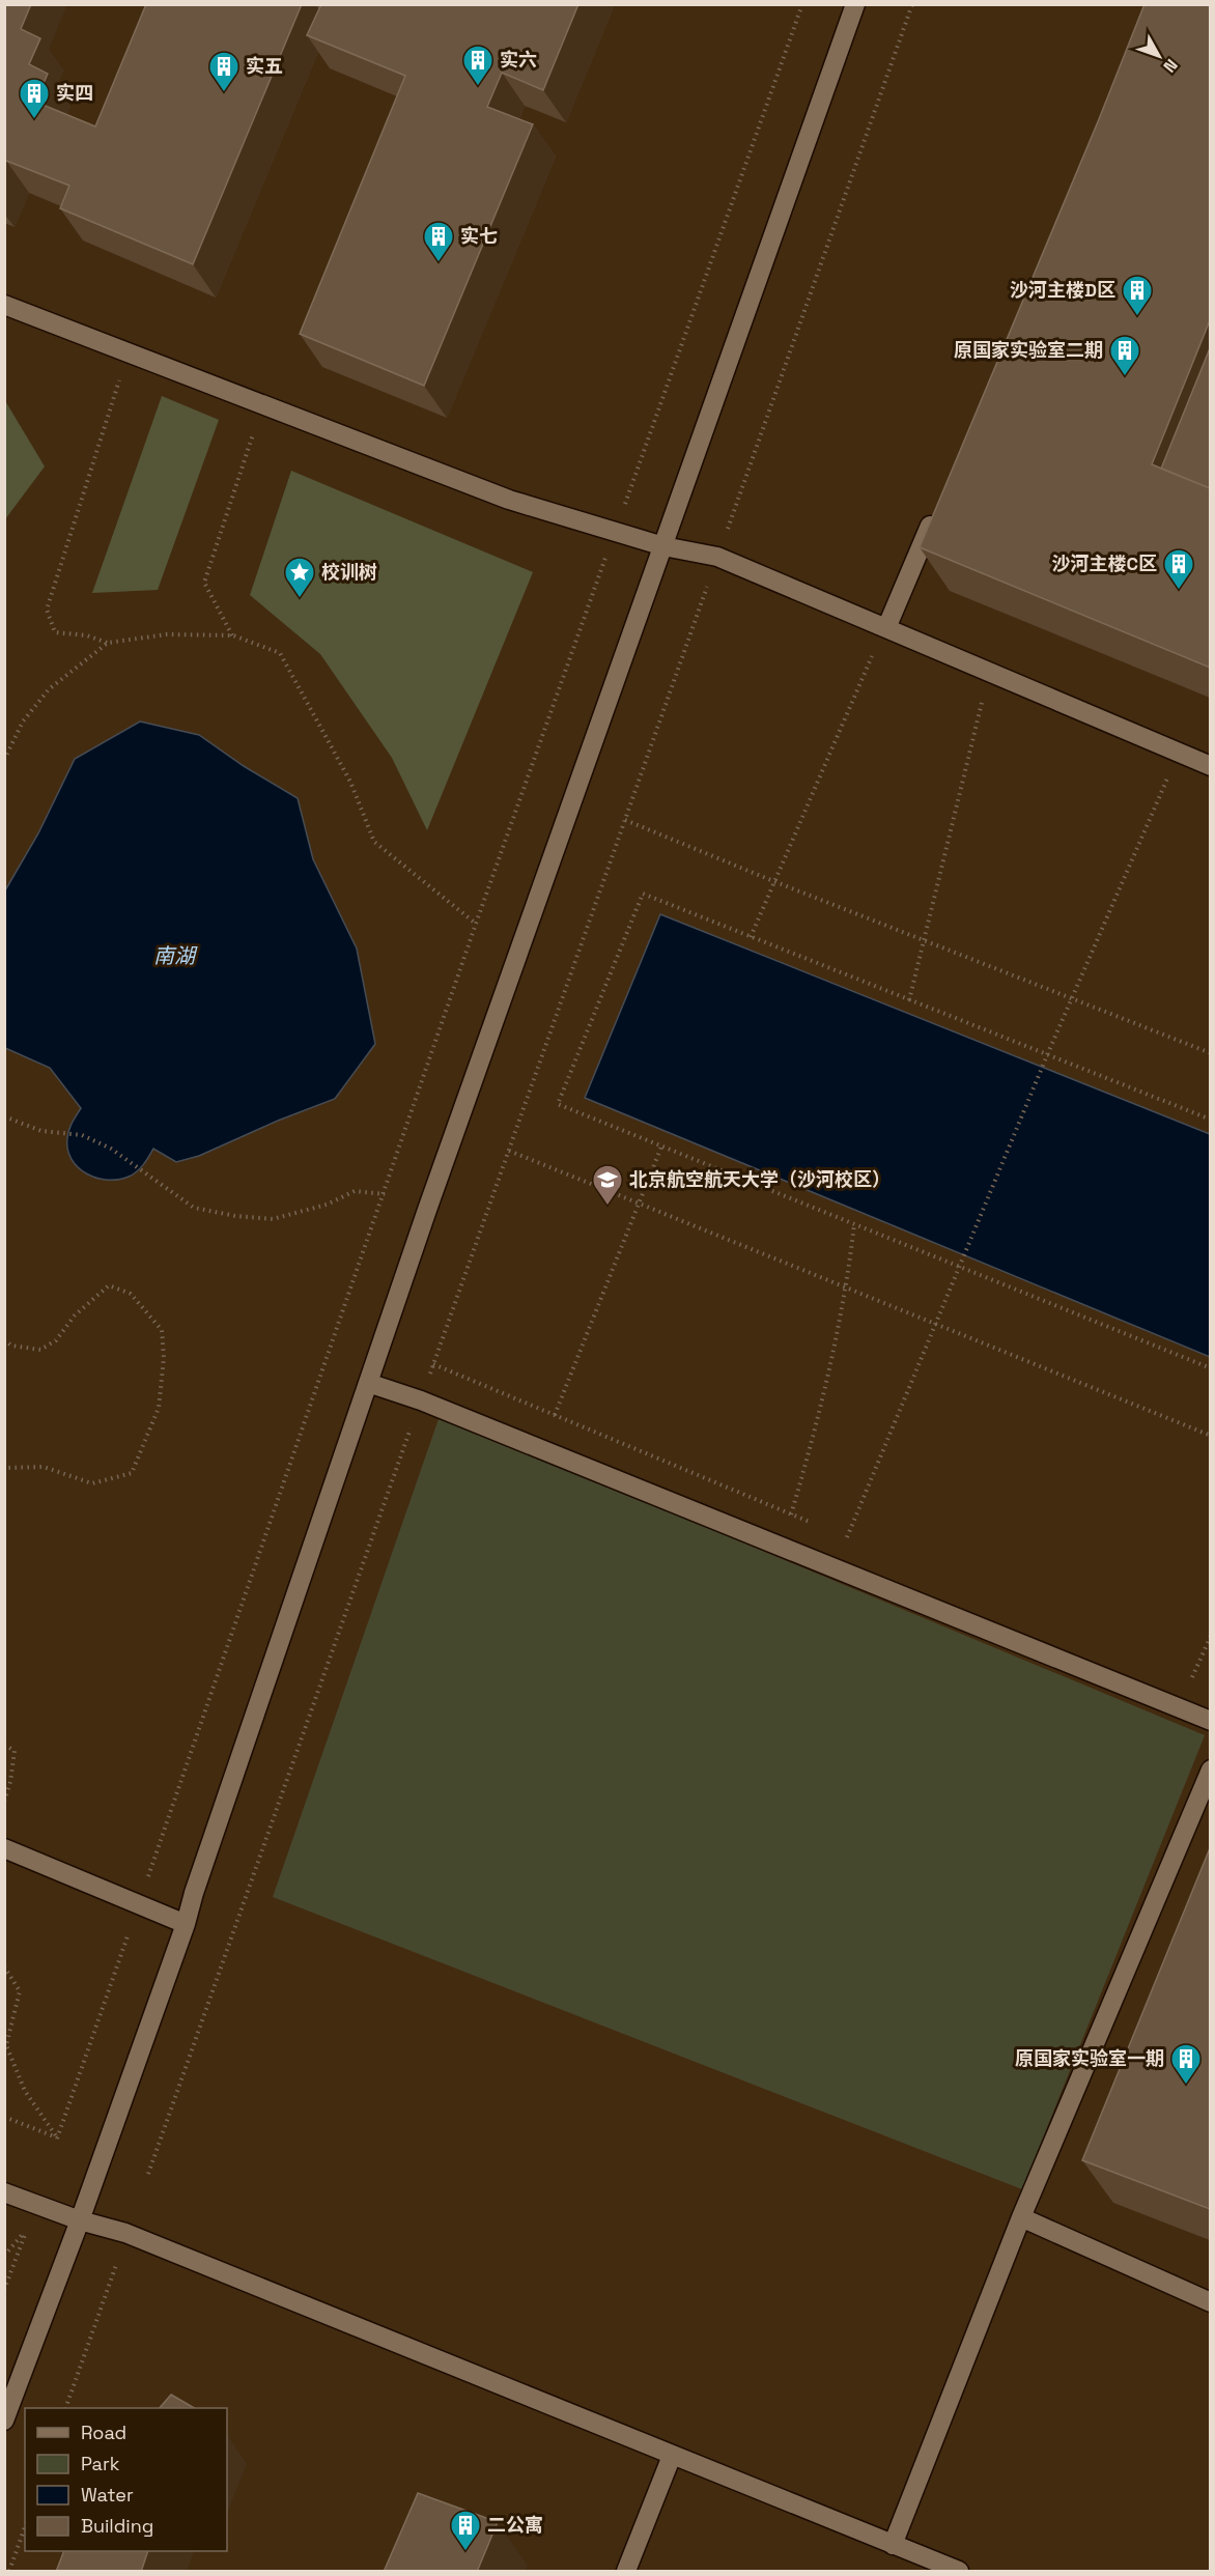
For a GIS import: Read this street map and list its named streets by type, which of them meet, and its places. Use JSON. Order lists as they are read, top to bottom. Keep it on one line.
{"water":["南湖"],"places":{"building":["实六","实五","实四","实七","沙河主楼D区","原国家实验室二期","沙河主楼C区","原国家实验室一期","二公寓"],"place":["校训树"],"school or university":["北京航空航天大学（沙河校区）"]},"legend":["Road","Park","Water","Building"],"north":"bottom right"}
